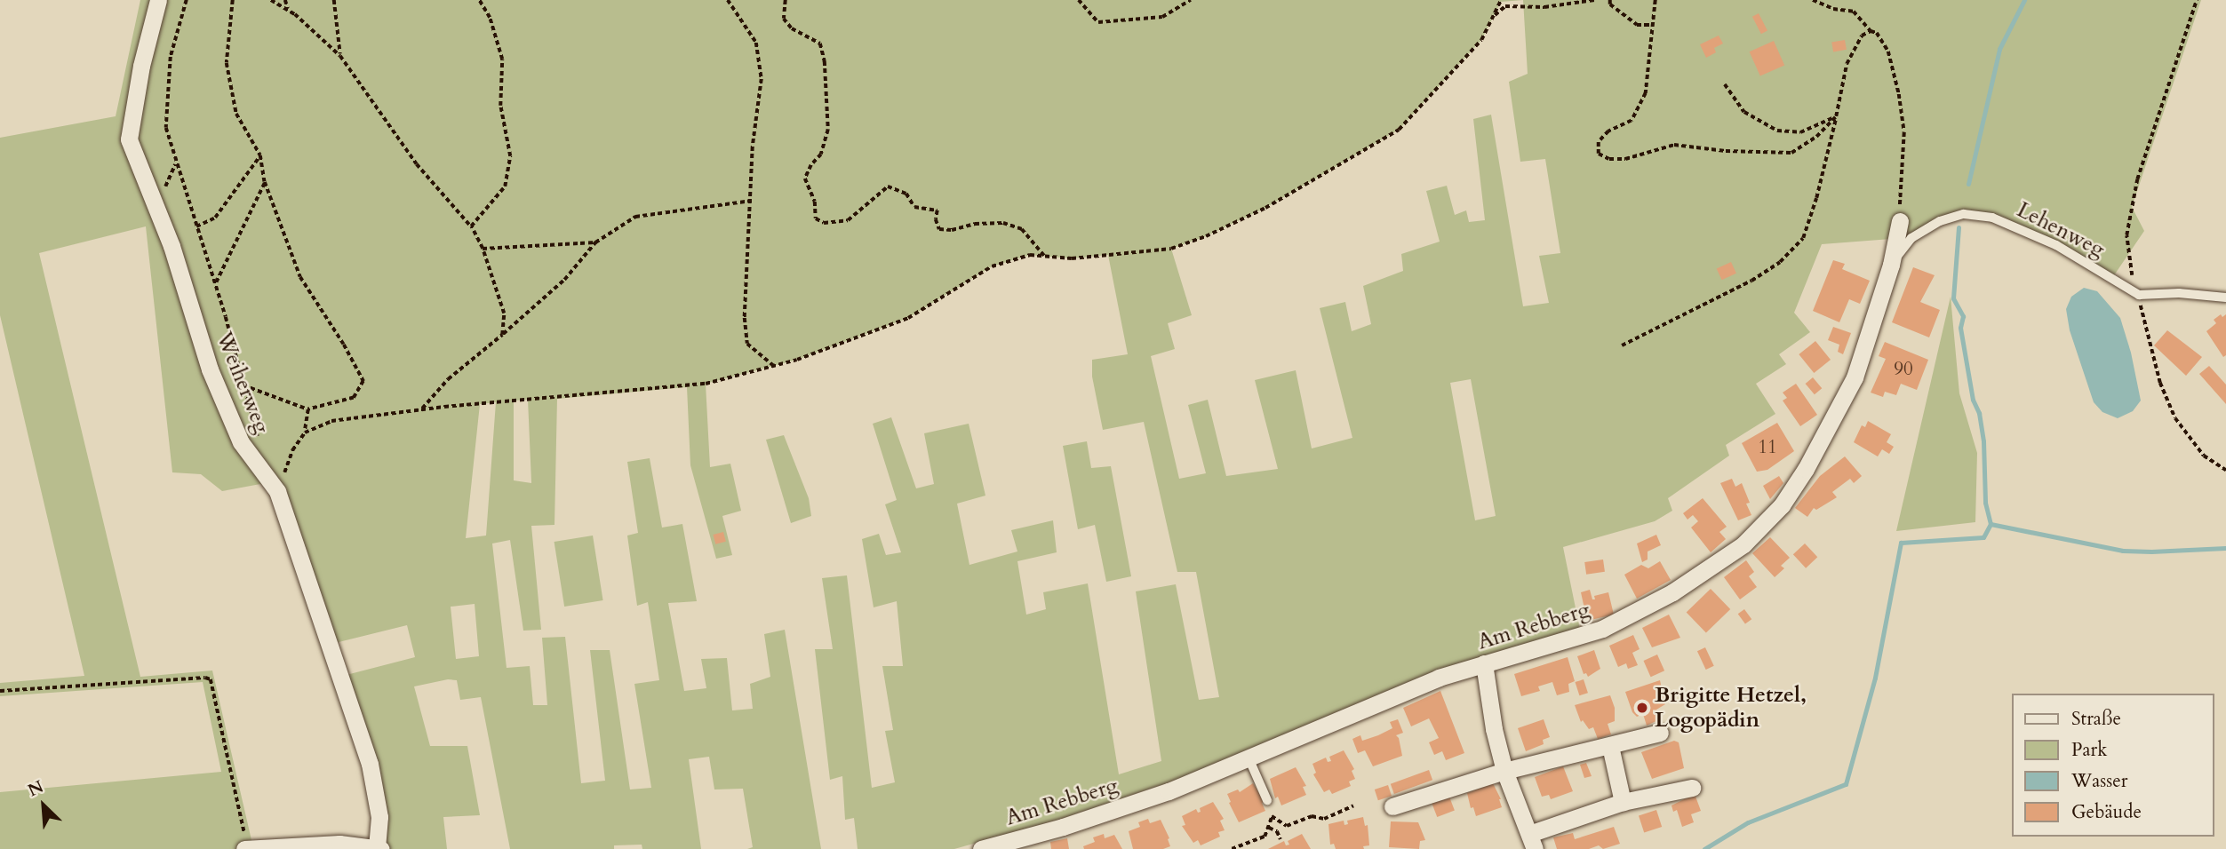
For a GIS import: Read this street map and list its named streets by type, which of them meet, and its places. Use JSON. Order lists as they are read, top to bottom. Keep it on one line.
{"streets":{"street":["Weiherweg","Am Rebberg"],"lane":["Lehenweg"]},"crossings":[["Lehenweg","Am Rebberg"]],"places":["Brigitte Hetzel, Logopädin"],"house_numbers":["90","11"],"legend":["Straße","Park","Wasser","Gebäude"],"north":"top left"}
